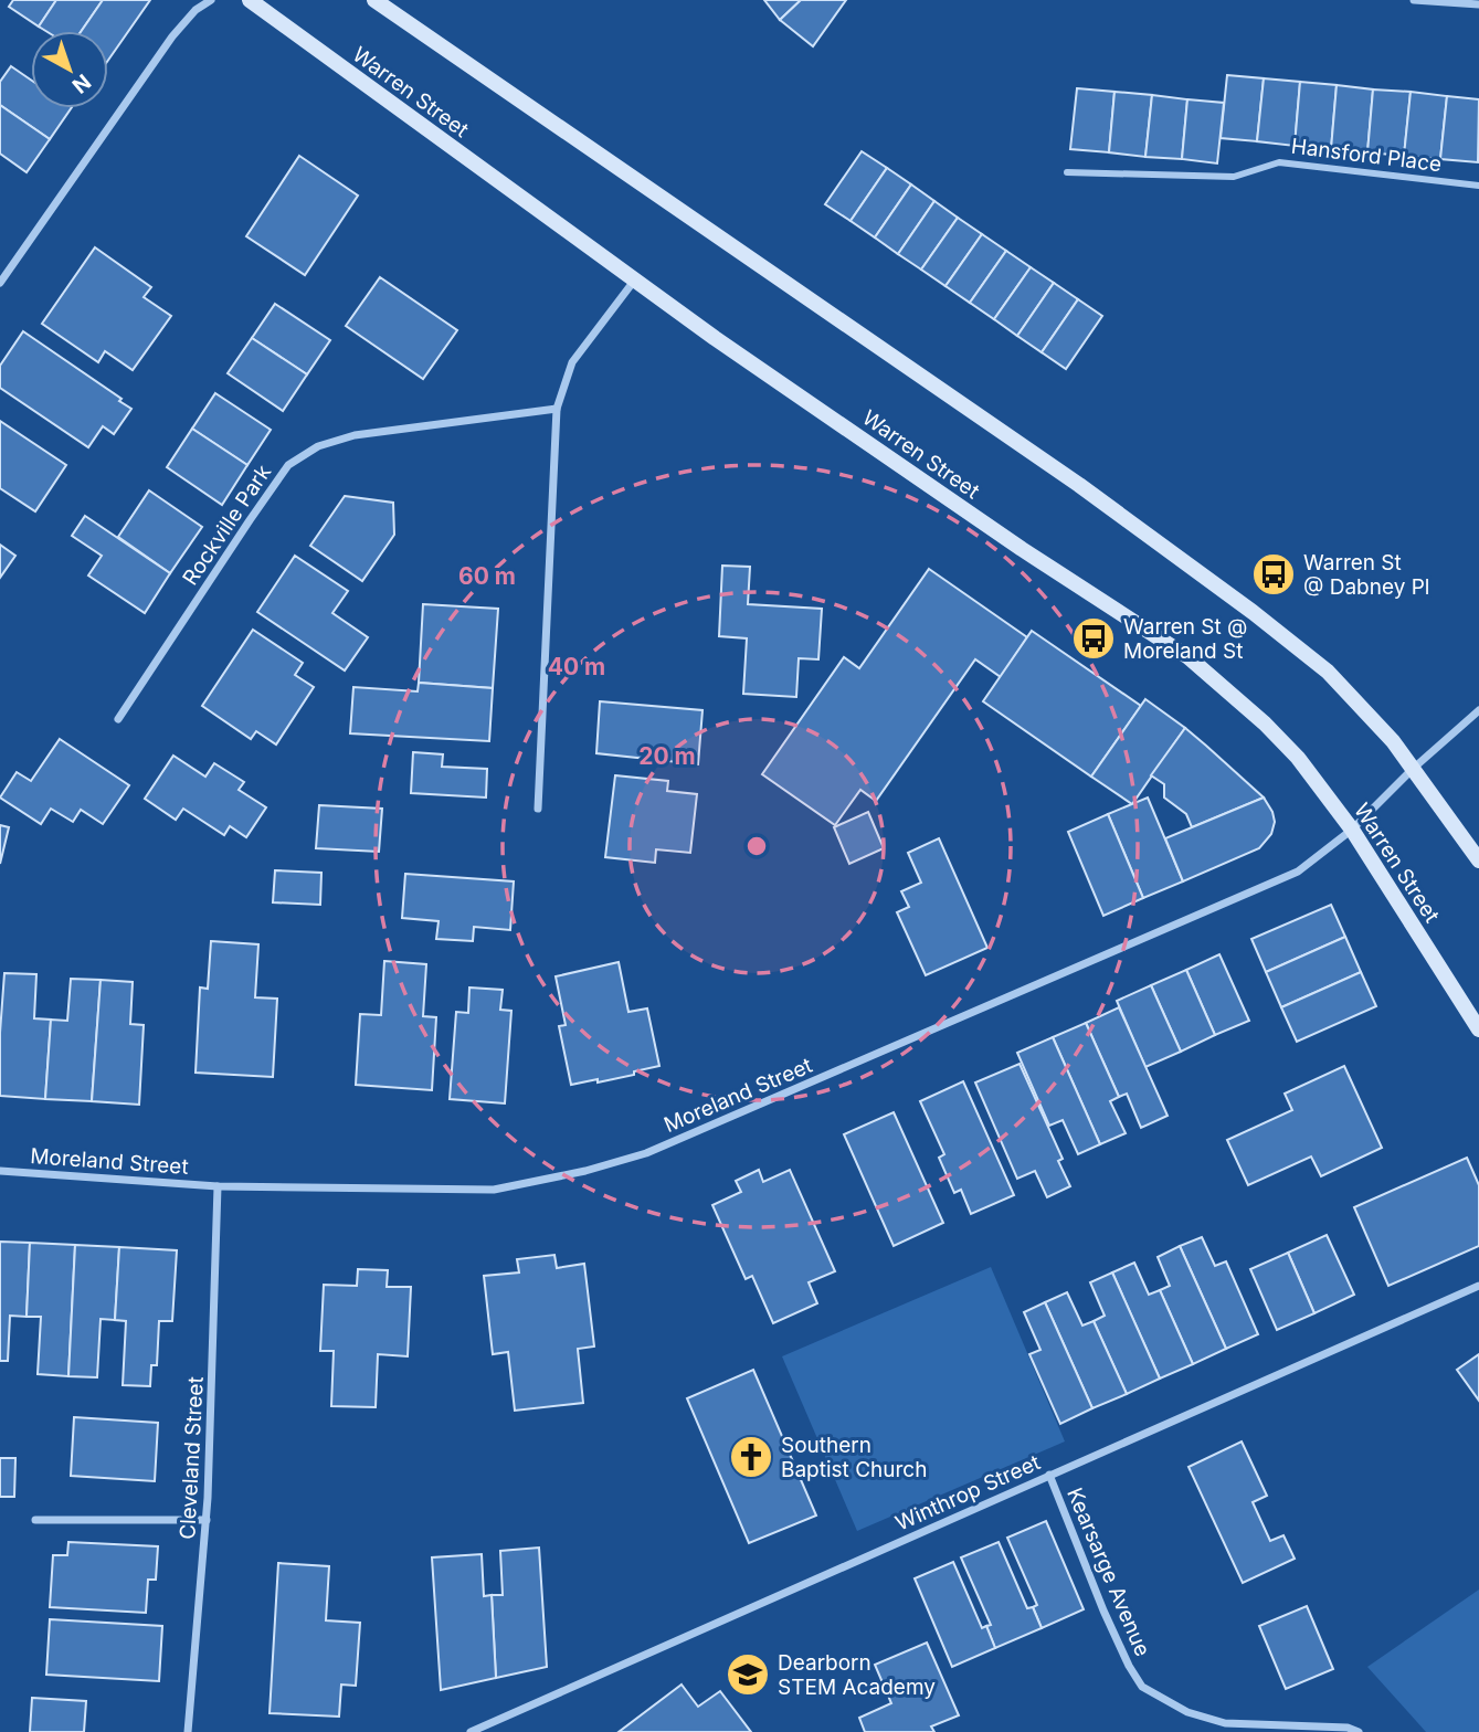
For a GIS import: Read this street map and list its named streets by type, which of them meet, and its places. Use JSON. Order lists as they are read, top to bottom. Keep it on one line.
{"streets":{"main road":["Warren Street"],"street":["Hansford Place","Rockville Park","Moreland Street","Cleveland Street","Winthrop Street","Kearsarge Avenue"]},"crossings":[["Warren Street","Moreland Street"],["Moreland Street","Cleveland Street"],["Winthrop Street","Kearsarge Avenue"]],"places":{"bus stop":["Warren St @ Dabney Pl","Warren St @ Moreland St"],"church":["Southern Baptist Church"],"school or university":["Dearborn STEM Academy"]},"north":"bottom right","rings":["60 m","40 m","20 m"]}
